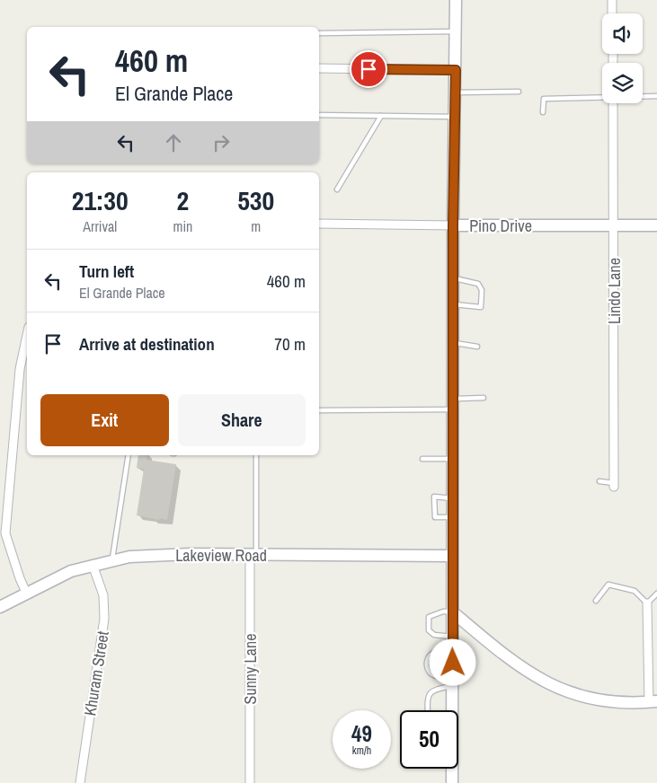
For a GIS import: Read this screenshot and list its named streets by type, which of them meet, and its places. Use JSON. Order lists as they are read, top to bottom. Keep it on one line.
{"streets":{"street":["Pino Drive","Lindo Lane","Lakeview Road","Sunny Lane","Khuram Street"]},"crossings":[["Pino Drive","Lindo Lane"],["Lakeview Road","Sunny Lane"],["Lakeview Road","Khuram Street"]],"page":{"turn":["460 m","El Grande Place"],"eta":["21:30","Arrival","2","min","530","m"],"list":[{"name":"Turn left","note":"El Grande Place","value":"460 m"},{"name":"Arrive at destination","value":"70 m"}],"buttons":["Exit","Share"],"speed":"49 km/h","limit":"50"}}
